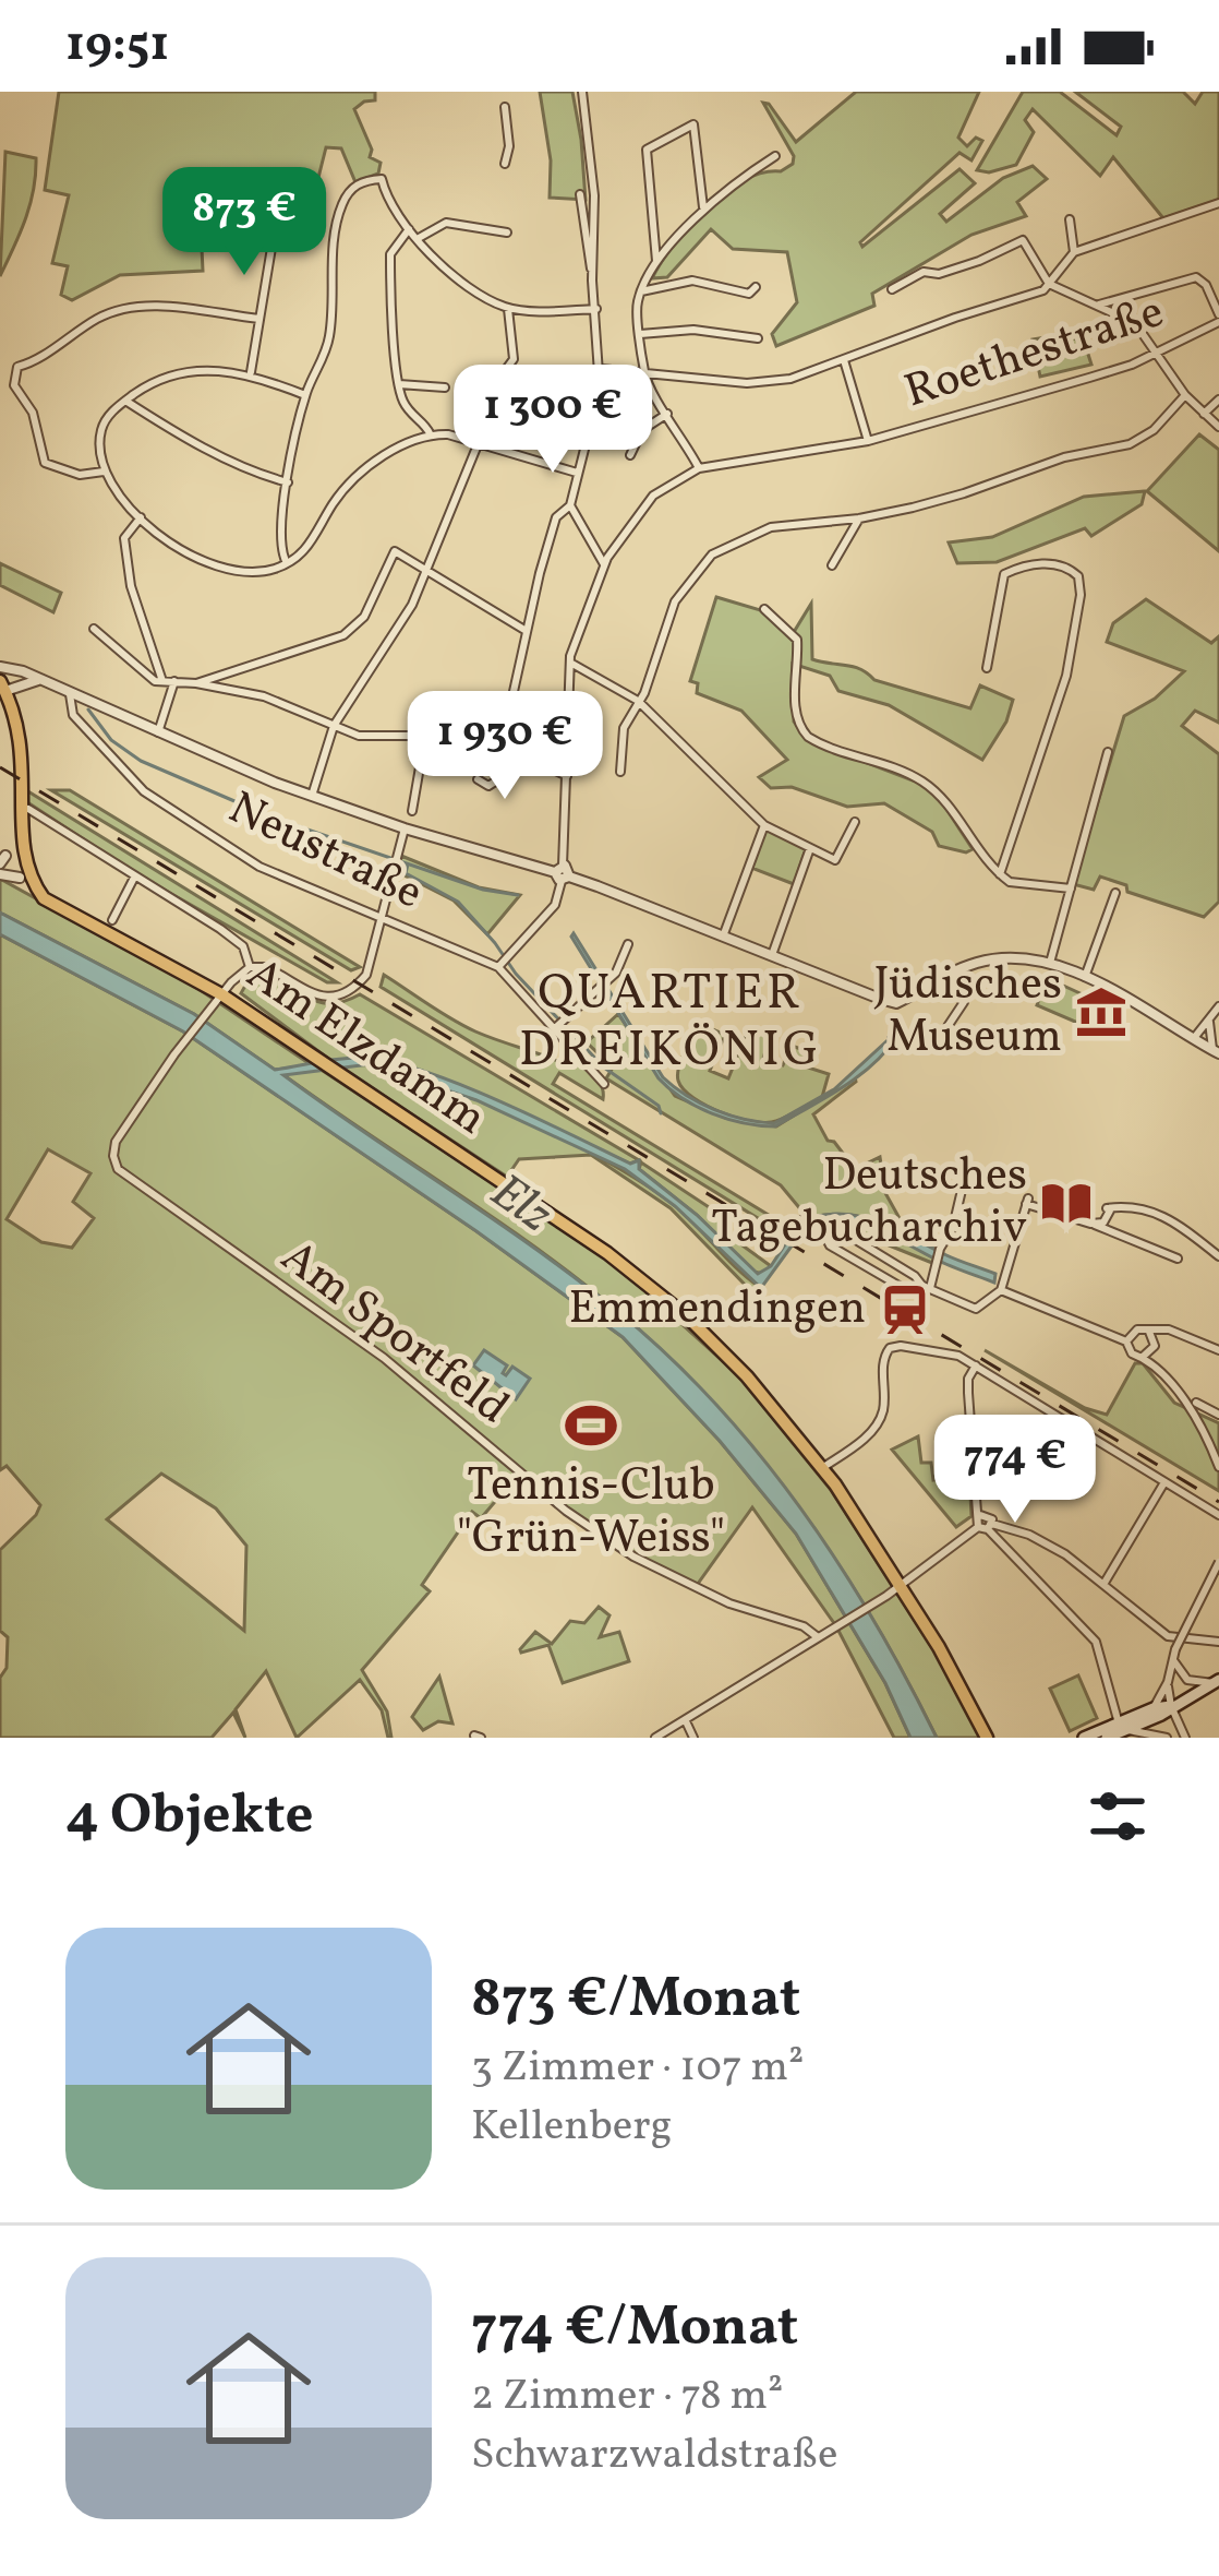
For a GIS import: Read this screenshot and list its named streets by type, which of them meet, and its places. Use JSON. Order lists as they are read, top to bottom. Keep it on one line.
{"streets":{"main road":["Am Elzdamm"],"street":["Roethestraße","Neustraße","Am Sportfeld"]},"crossings":[["Am Elzdamm","Am Sportfeld"]],"districts":["QUARTIER DREIKÖNIG"],"water":["Elz"],"places":{"museum":["Jüdisches Museum"],"library":["Deutsches Tagebucharchiv"],"station":["Emmendingen"],"sports":["Tennis-Club \"Grün-Weiss\""]},"page":{"status":"19:51","price":["873 €","1 300 €","1 930 €","774 €"],"heading":"4 Objekte","list":[{"name":"873 €/Monat","note":"3 Zimmer · 107 m² · Kellenberg"},{"name":"774 €/Monat","note":"2 Zimmer · 78 m² · Schwarzwaldstraße"}]}}
